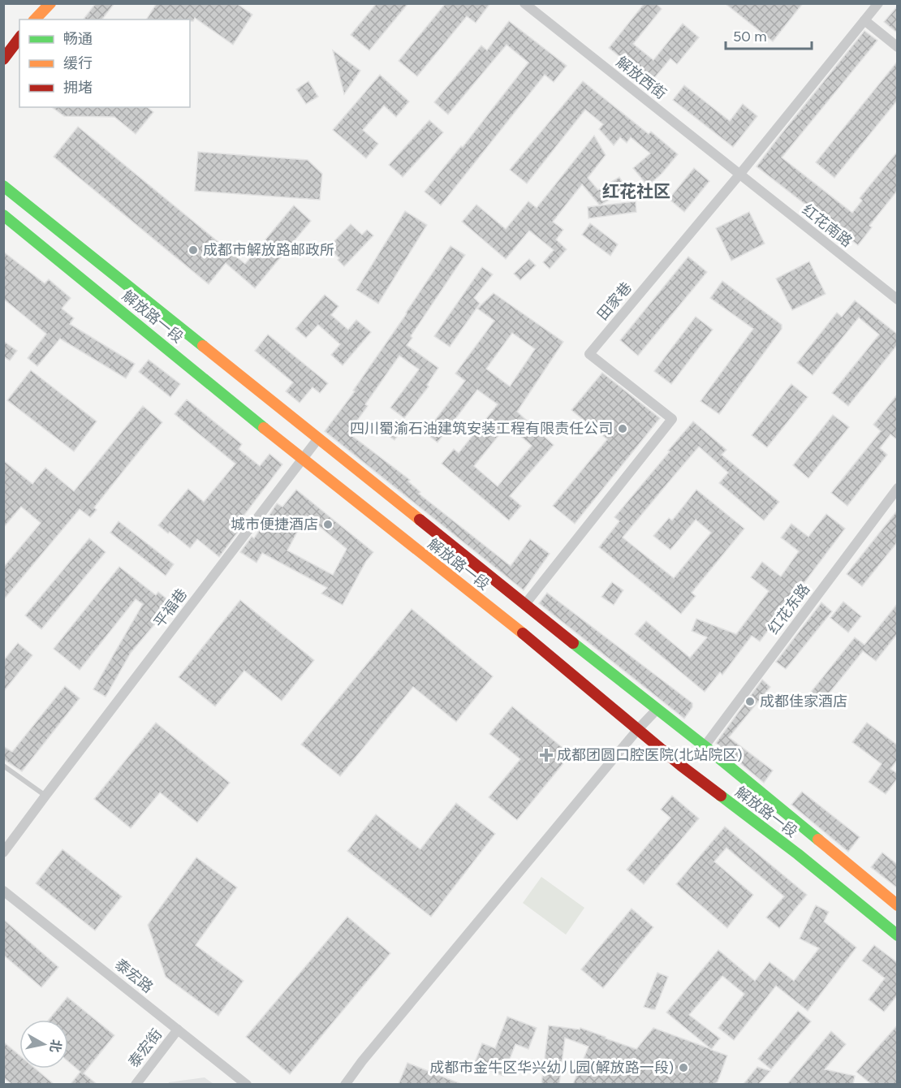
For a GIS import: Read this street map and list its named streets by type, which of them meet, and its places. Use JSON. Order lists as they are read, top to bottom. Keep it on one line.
{"streets":{"main road":["解放路一段"],"street":["解放西街","红花南路","田家巷","平福巷","红花东路","泰宏路","泰宏街"]},"crossings":[["解放西街","红花南路"],["解放西街","田家巷"],["红花南路","田家巷"],["田家巷","解放路一段"],["解放路一段","平福巷"],["解放路一段","红花东路"],["泰宏路","泰宏街"]],"districts":["红花社区"],"places":{"other":["成都市解放路邮政所","四川蜀渝石油建筑安装工程有限责任公司","城市便捷酒店","成都佳家酒店","成都市金牛区华兴幼儿园(解放路一段)"],"health":["成都团圆口腔医院(北站院区)"]},"legend":["畅通","缓行","拥堵"],"scale_bar":"50 m","north":"right"}
